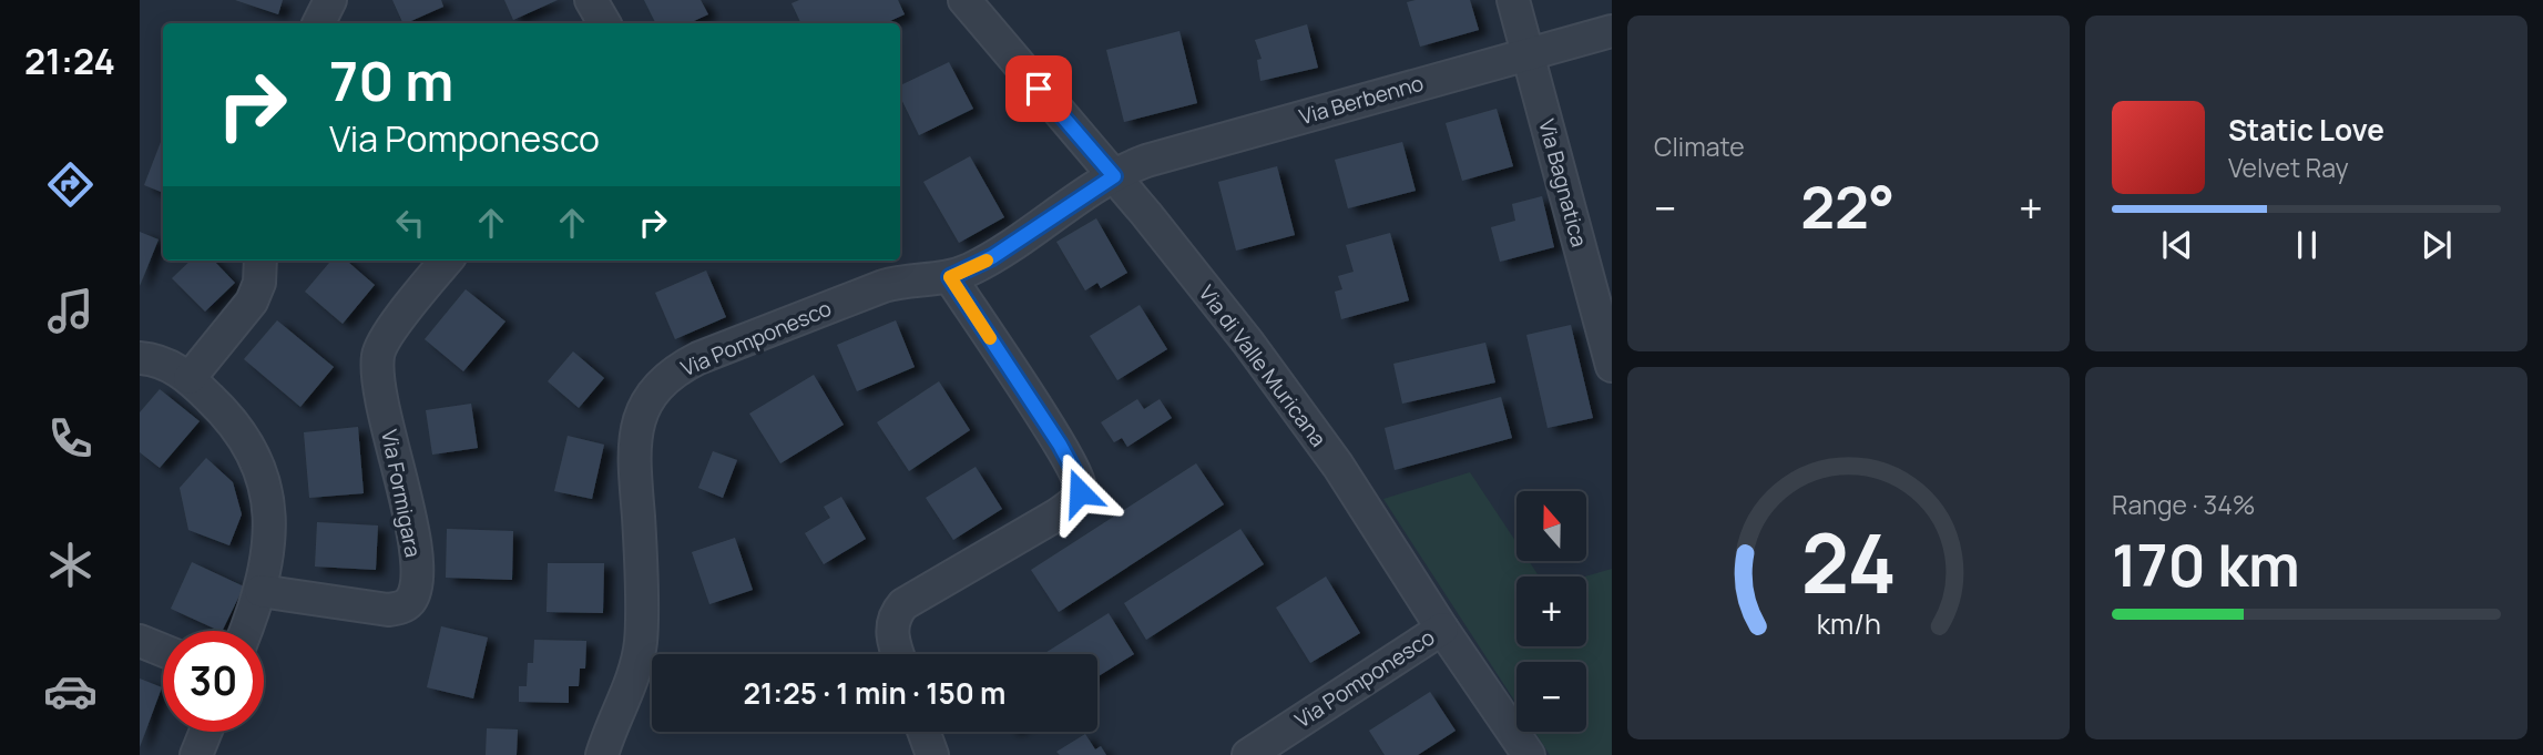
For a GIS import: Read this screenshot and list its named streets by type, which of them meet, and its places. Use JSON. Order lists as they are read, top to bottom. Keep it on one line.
{"streets":{"street":["Via Berbenno","Via Bagnatica","Via Pomponesco","Via di Valle Muricana","Via Formigara"]},"crossings":[["Via Berbenno","Via Bagnatica"],["Via Berbenno","Via Pomponesco"],["Via Berbenno","Via di Valle Muricana"],["Via Pomponesco","Via di Valle Muricana"]],"north":"top","page":{"tabs":"21:24","tile":["Climate",["Range · 34%","170 km"]],"turn":["70 m","Via Pomponesco"],"song":["Static Love","Velvet Ray"],"heat":["−","22°","+"],"map_buttons":["+","−"],"limit":"30","trip":"21:25 · 1 min · 150 m","gauge":["24","km/h"]}}
